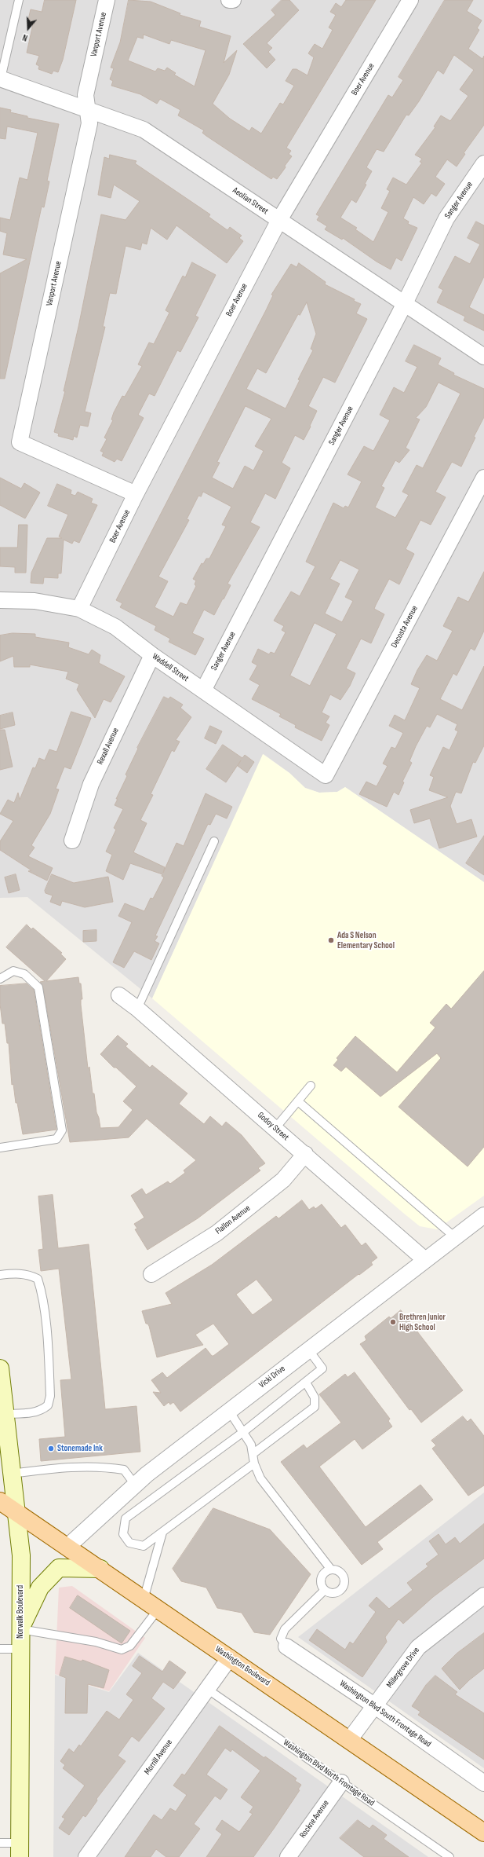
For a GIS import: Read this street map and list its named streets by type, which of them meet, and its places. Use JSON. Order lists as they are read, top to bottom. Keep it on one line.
{"streets":{"main road":["Norwalk Boulevard","Washington Boulevard"],"street":["Vanport Avenue","Boer Avenue","Sanger Avenue","Aeolian Street","Decosta Avenue","Waddell Street","Rexall Avenue","Godoy Street","Flallon Avenue","Vicki Drive","Millergrove Drive","Washington Blvd South Frontage Road","Morrill Avenue","Rockne Avenue"],"lane":["Washington Blvd North Frontage Road"]},"crossings":[["Vanport Avenue","Boer Avenue"],["Vanport Avenue","Aeolian Street"],["Boer Avenue","Aeolian Street"],["Boer Avenue","Waddell Street"],["Sanger Avenue","Aeolian Street"],["Sanger Avenue","Waddell Street"],["Decosta Avenue","Waddell Street"],["Waddell Street","Rexall Avenue"],["Godoy Street","Flallon Avenue"],["Godoy Street","Vicki Drive"],["Vicki Drive","Washington Boulevard"],["Norwalk Boulevard","Washington Boulevard"],["Washington Boulevard","Millergrove Drive"],["Washington Boulevard","Morrill Avenue"],["Millergrove Drive","Washington Blvd South Frontage Road"],["Morrill Avenue","Washington Blvd North Frontage Road"],["Washington Blvd North Frontage Road","Rockne Avenue"]],"places":["Ada S Nelson Elementary School","Brethren Junior High School","Stonemade Ink"],"north":"bottom"}
